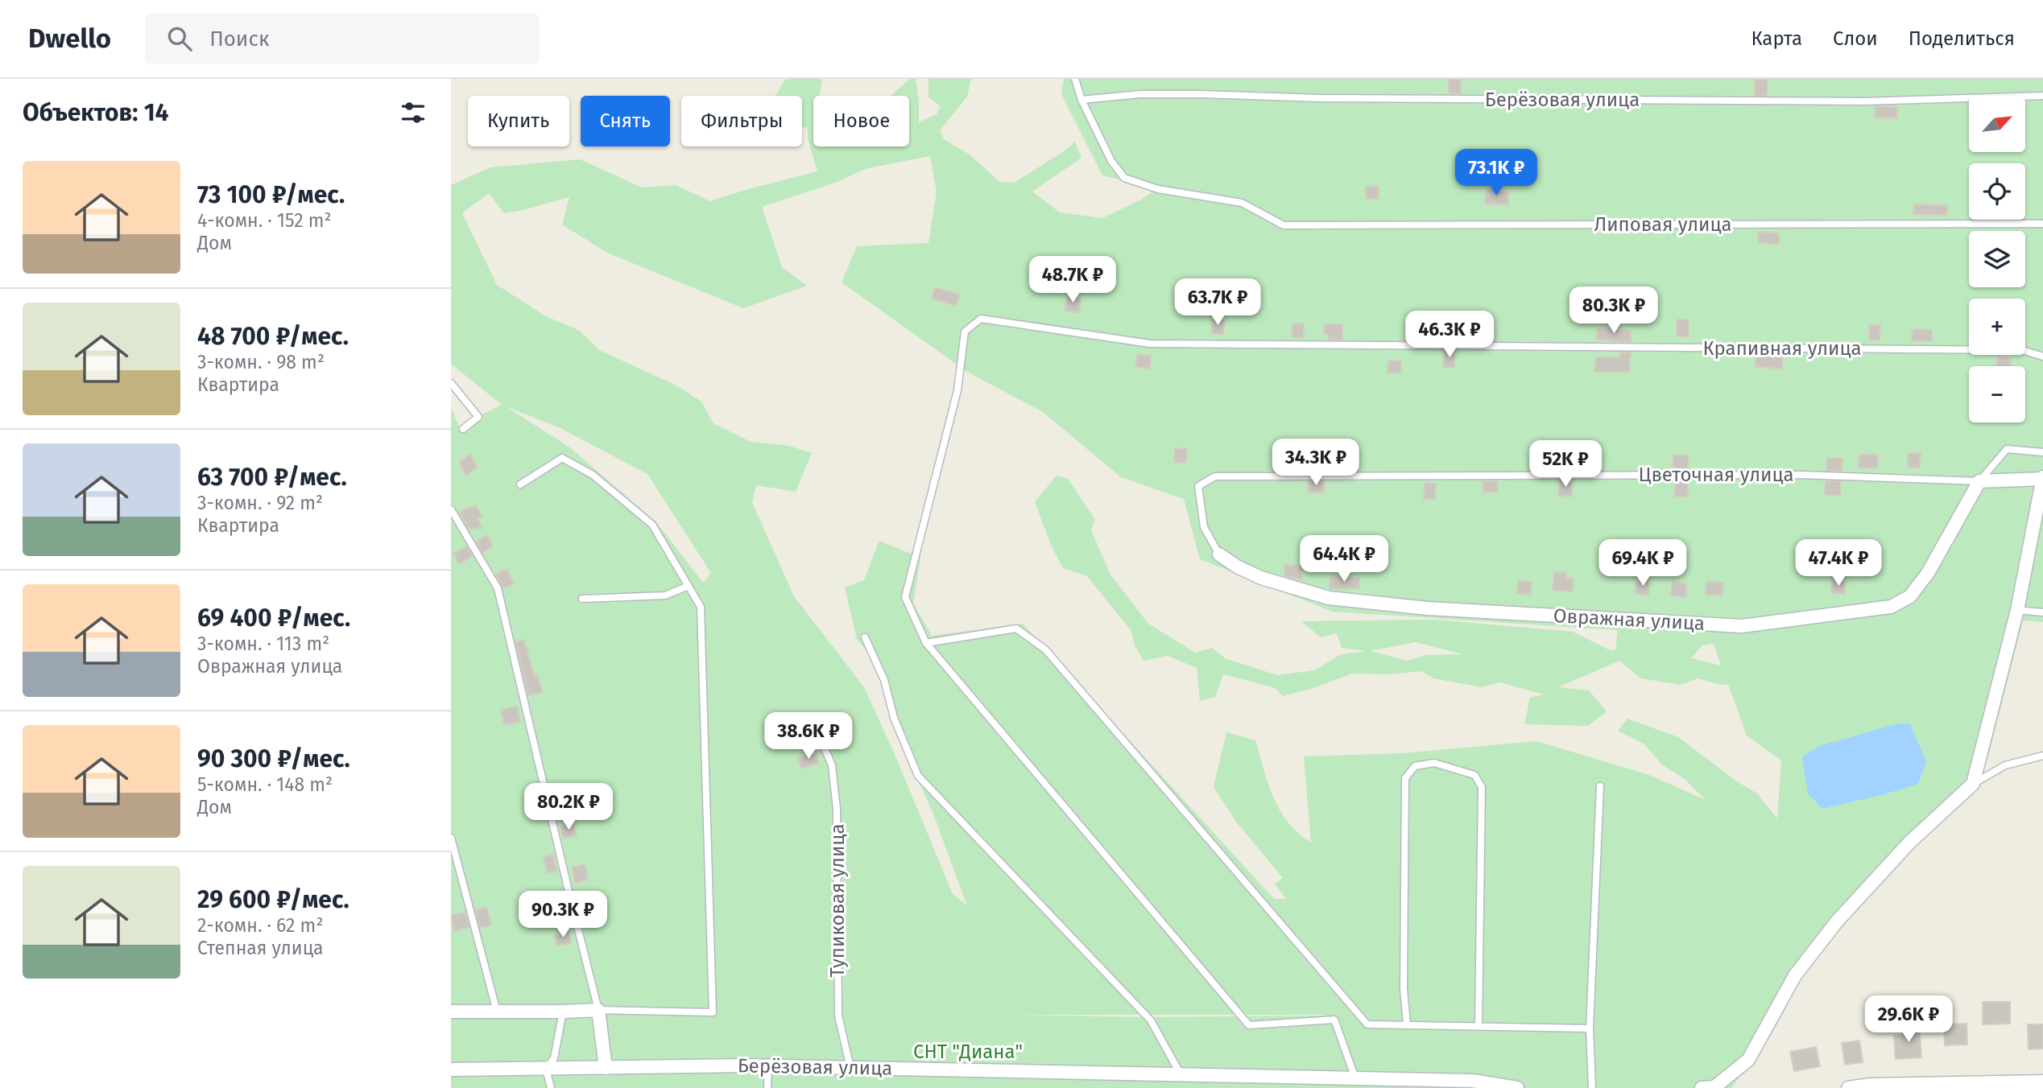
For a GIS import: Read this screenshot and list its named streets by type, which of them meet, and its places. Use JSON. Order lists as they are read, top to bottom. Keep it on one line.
{"streets":{"street":["Берёзовая улица","Овражная улица"],"lane":["Липовая улица","Крапивная улица","Цветочная улица","Тупиковая улица"]},"crossings":[["Берёзовая улица","Липовая улица"],["Берёзовая улица","Тупиковая улица"],["Цветочная улица","Овражная улица"]],"parks":["СНТ \"Диана\""],"north":"top right","page":{"header":"Dwello","search":"Поиск","nav":["Карта","Слои","Поделиться"],"heading":"Объектов: 14","map_buttons":["+","−"],"chip":["Купить","Снять","Фильтры","Новое"],"list":[{"name":"73 100 ₽/мес.","note":"4-комн. · 152 m² · Дом"},{"name":"48 700 ₽/мес.","note":"3-комн. · 98 m² · Квартира"},{"name":"63 700 ₽/мес.","note":"3-комн. · 92 m² · Квартира"},{"name":"69 400 ₽/мес.","note":"3-комн. · 113 m² · Овражная улица"},{"name":"90 300 ₽/мес.","note":"5-комн. · 148 m² · Дом"},{"name":"29 600 ₽/мес.","note":"2-комн. · 62 m² · Степная улица"}],"price":["73.1K ₽","48.7K ₽","63.7K ₽","80.3K ₽","46.3K ₽","34.3K ₽","52K ₽","64.4K ₽","69.4K ₽","47.4K ₽","38.6K ₽","80.2K ₽","90.3K ₽","29.6K ₽"]}}
